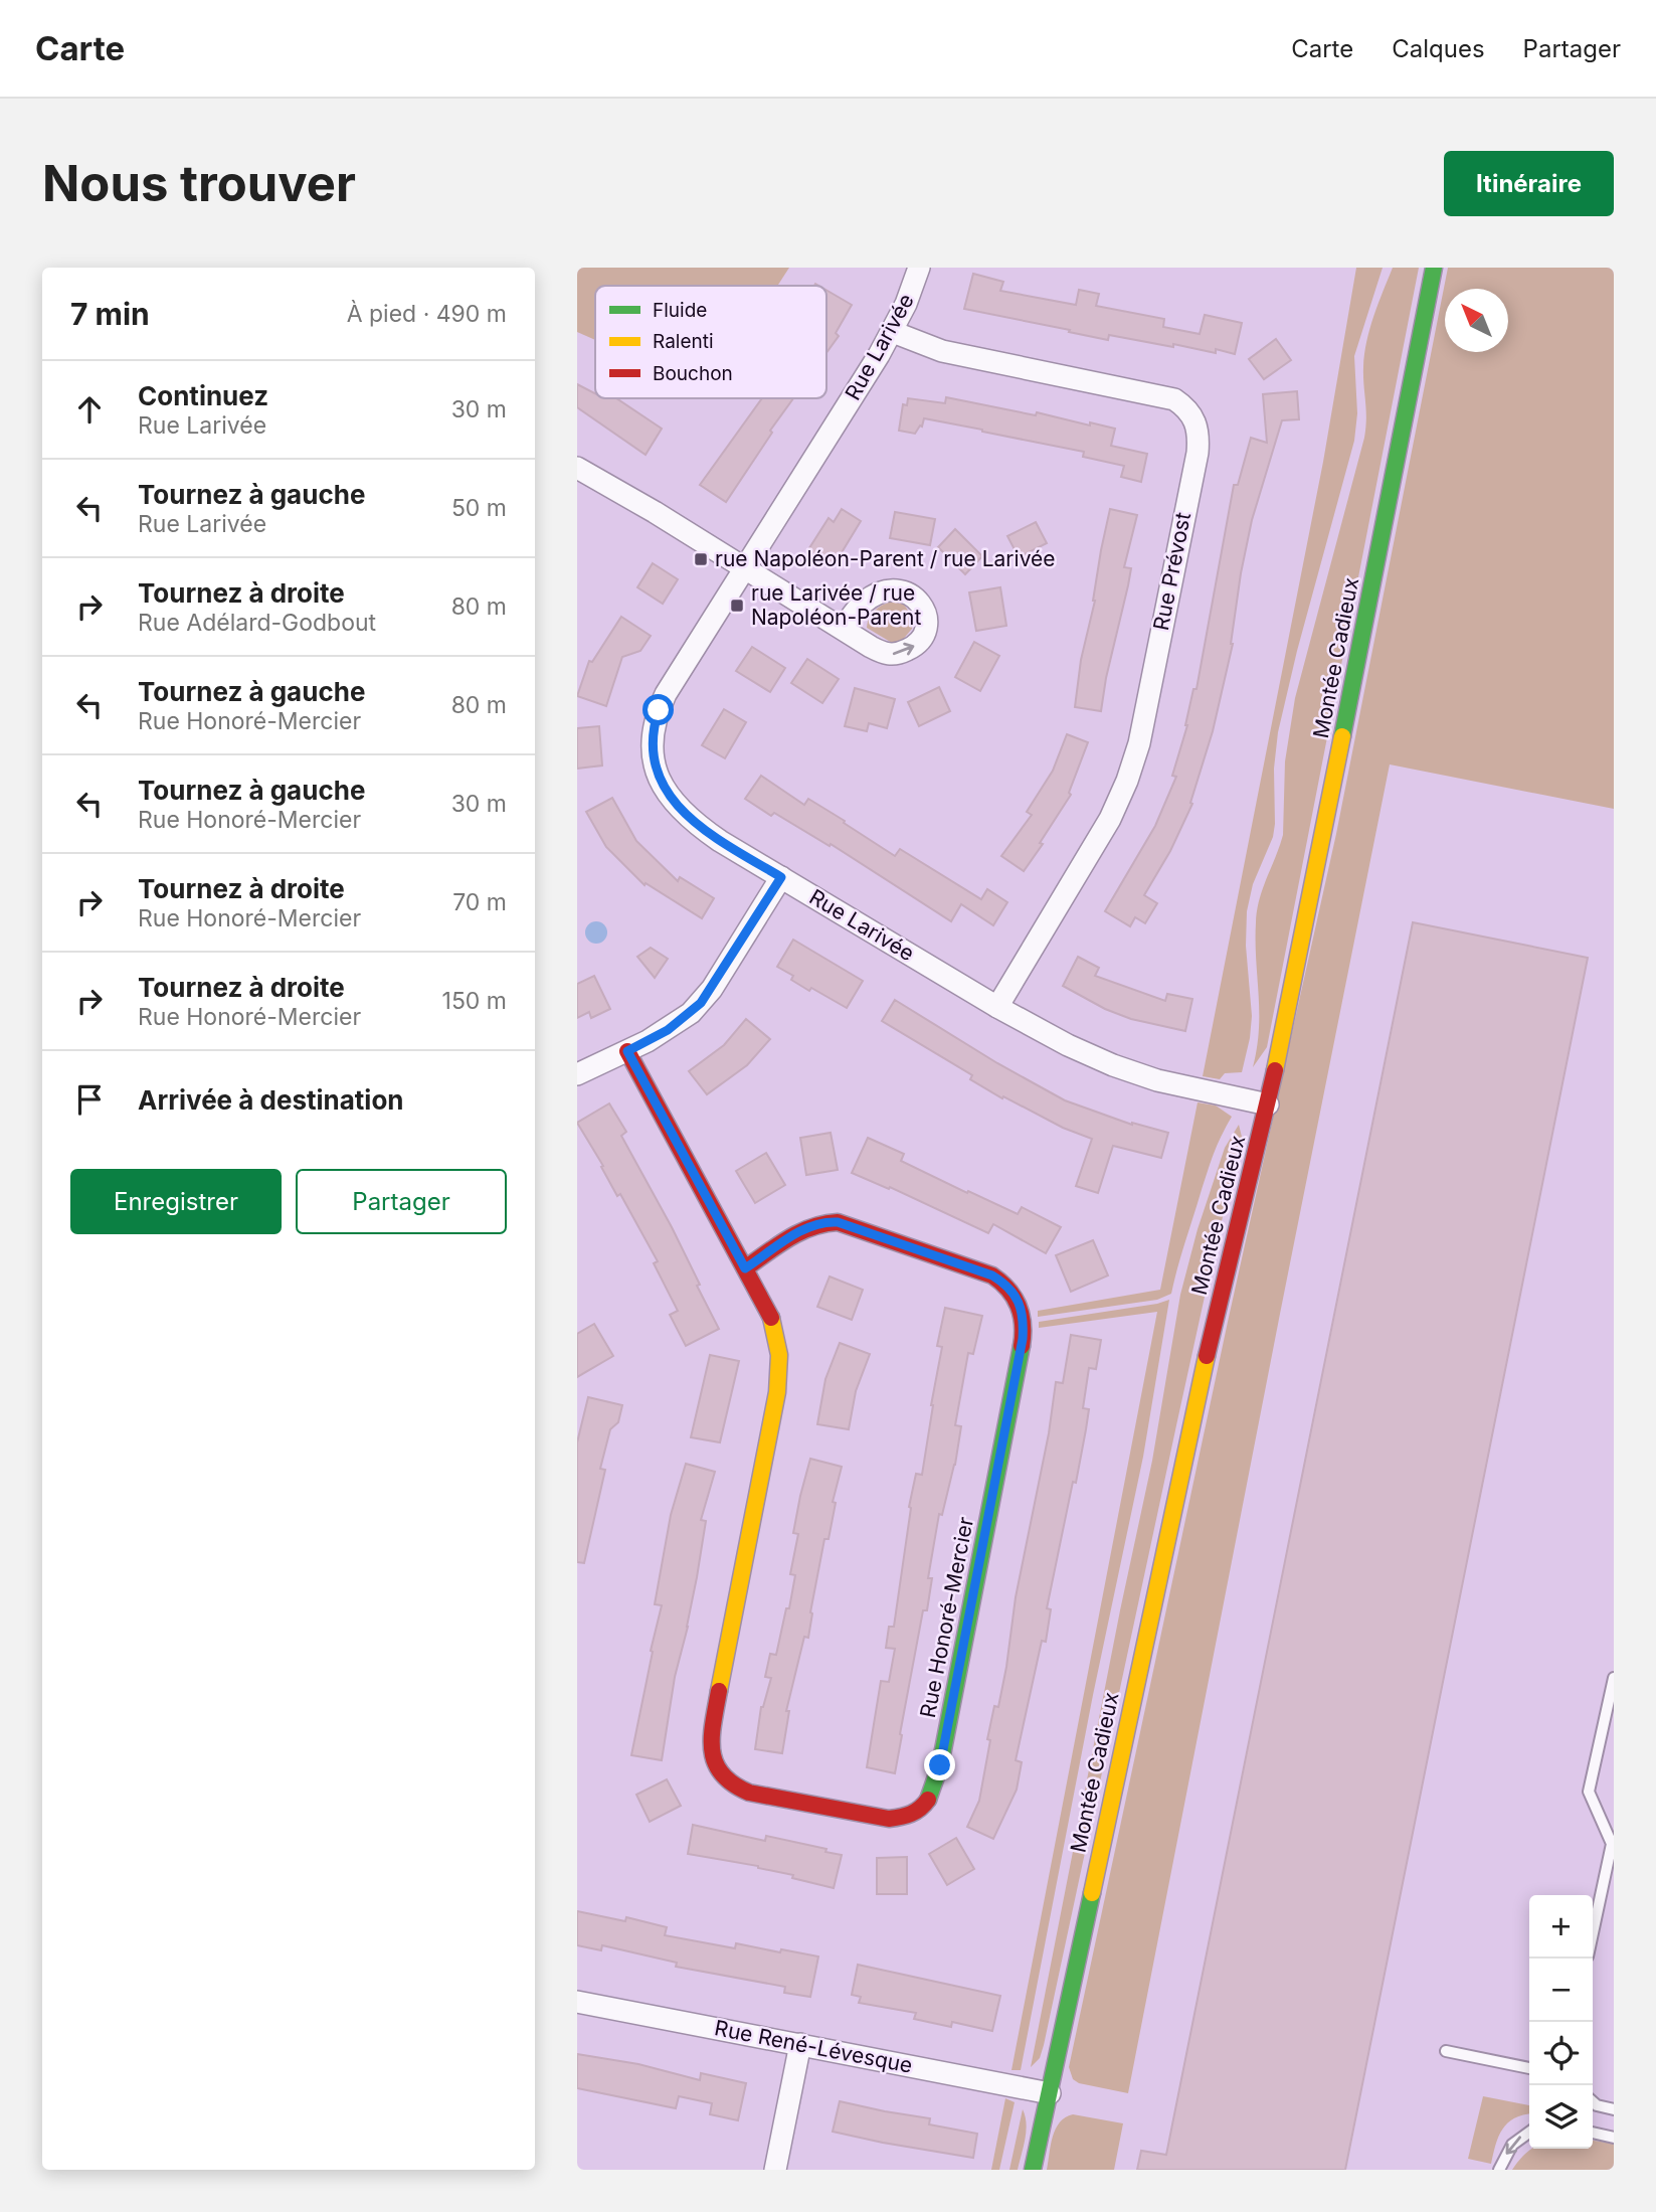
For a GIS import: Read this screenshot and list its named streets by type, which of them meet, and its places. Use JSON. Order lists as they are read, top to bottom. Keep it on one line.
{"streets":{"street":["Rue Larivée","Rue Prévost","Montée Cadieux","Rue Honoré-Mercier","Rue René-Lévesque"]},"crossings":[["Rue Larivée","Rue Prévost"],["Rue Larivée","Montée Cadieux"],["Montée Cadieux","Rue René-Lévesque"]],"places":{"transit":["rue Napoléon-Parent / rue Larivée","rue Larivée / rue Napoléon-Parent"]},"legend":["Fluide","Ralenti","Bouchon"],"north":"top left","page":{"header":"Carte","nav":["Carte","Calques","Partager"],"buttons":["Itinéraire",["Enregistrer","Partager"]],"title":"Nous trouver","heading":["7 min","À pied · 490 m"],"list":[["Continuez","Rue Larivée","30 m"],["Tournez à gauche","Rue Larivée","50 m"],["Tournez à droite","Rue Adélard-Godbout","80 m"],["Tournez à gauche","Rue Honoré-Mercier","80 m"],["Tournez à gauche","Rue Honoré-Mercier","30 m"],["Tournez à droite","Rue Honoré-Mercier","70 m"],["Tournez à droite","Rue Honoré-Mercier","150 m"],"Arrivée à destination"],"map_buttons":["+","−"]}}
